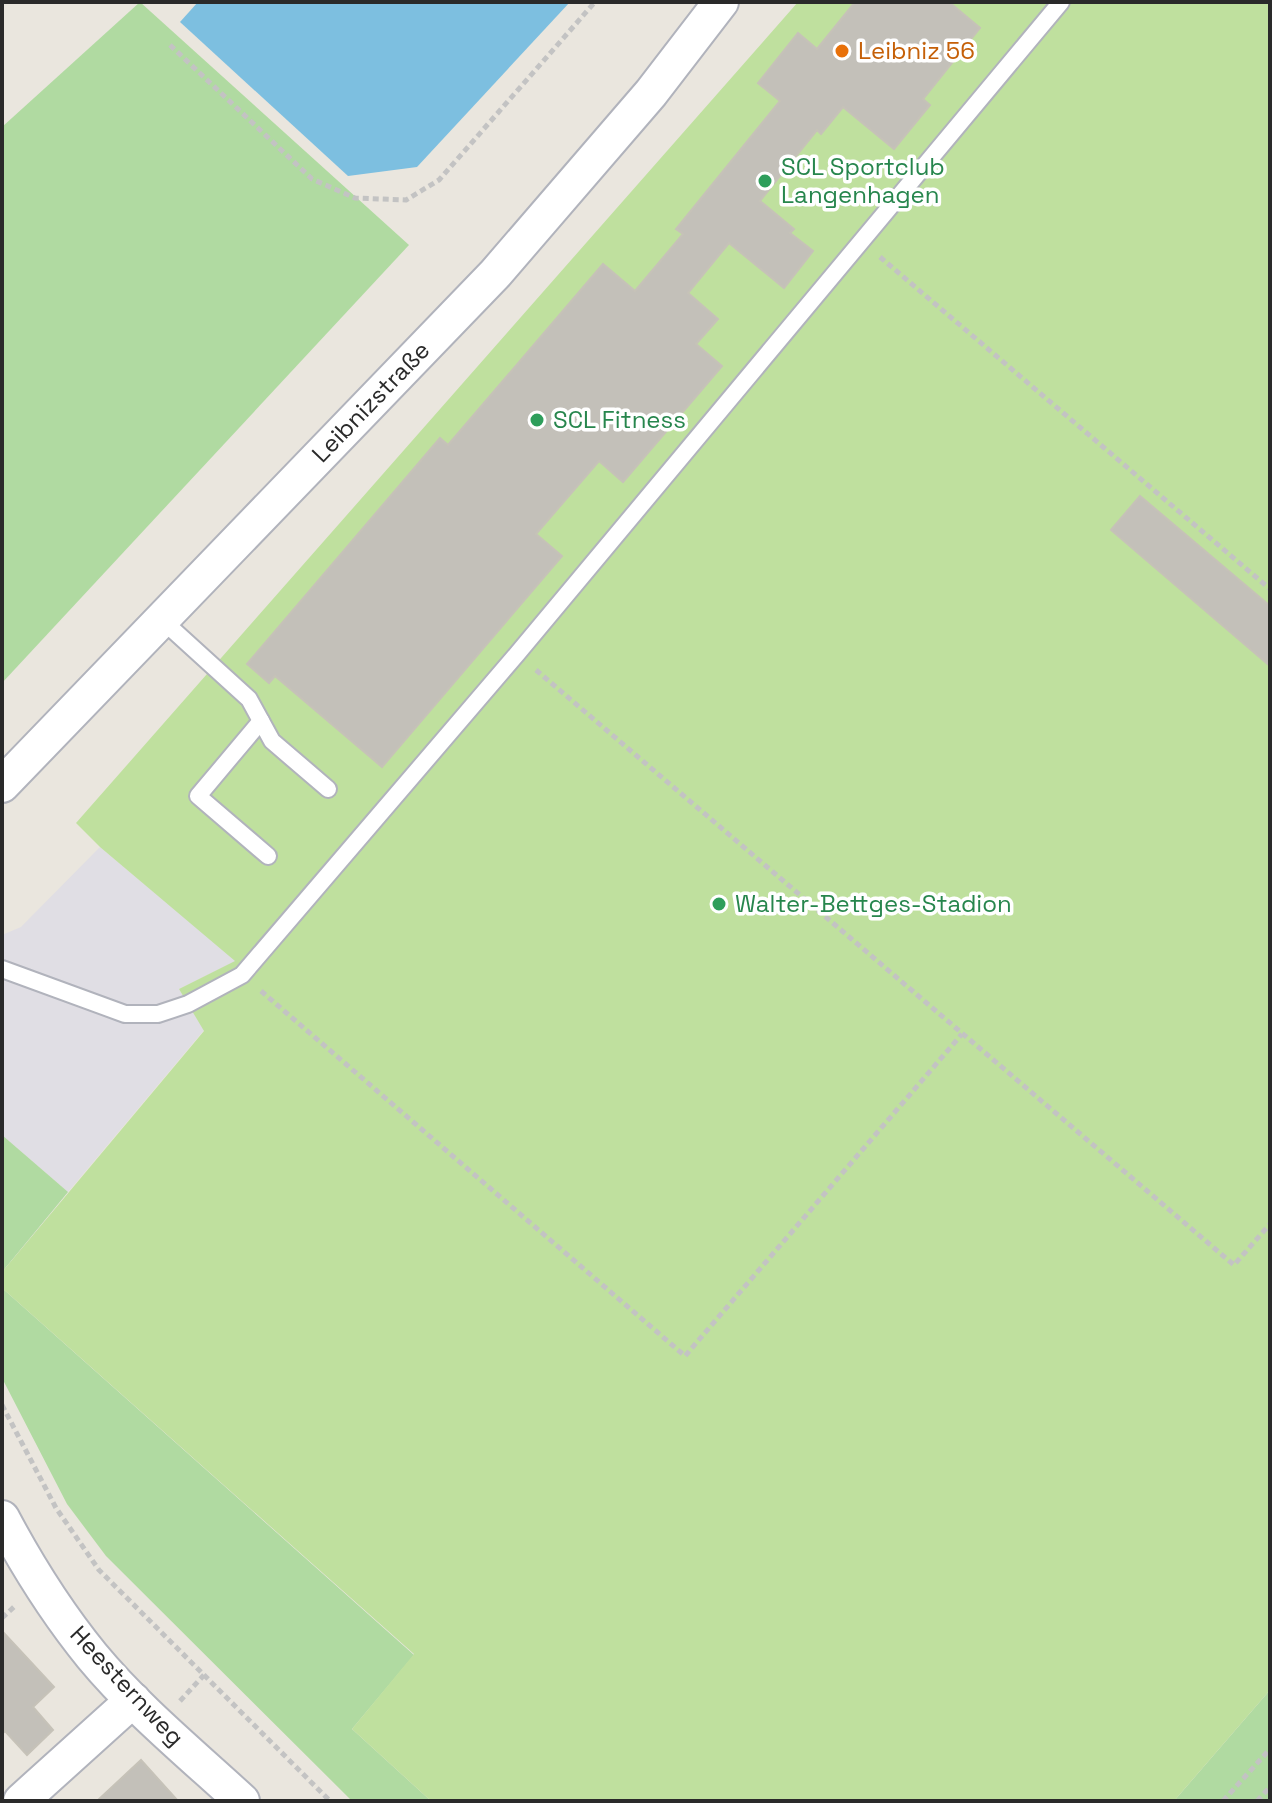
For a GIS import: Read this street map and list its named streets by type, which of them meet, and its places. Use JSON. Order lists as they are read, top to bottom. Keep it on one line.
{"streets":{"street":["Leibnizstraße","Heesternweg"]},"places":["Leibniz 56","SCL Sportclub Langenhagen","SCL Fitness","Walter-Bettges-Stadion"]}
